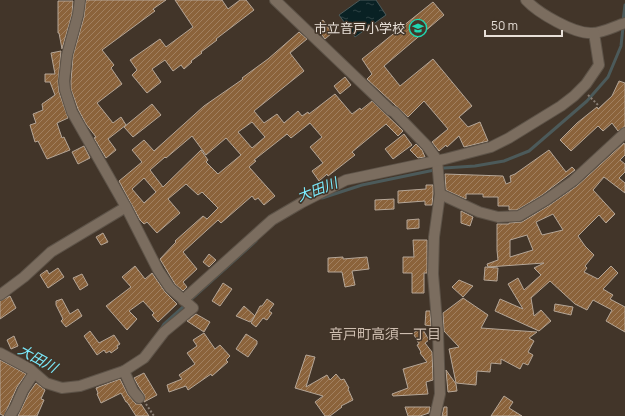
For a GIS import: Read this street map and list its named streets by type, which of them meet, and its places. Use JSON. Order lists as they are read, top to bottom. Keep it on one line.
{"districts":["音戸町高須一丁目"],"water":["大田川"],"places":{"school or university":["市立音戸小学校"]},"scale_bar":"50 m"}
